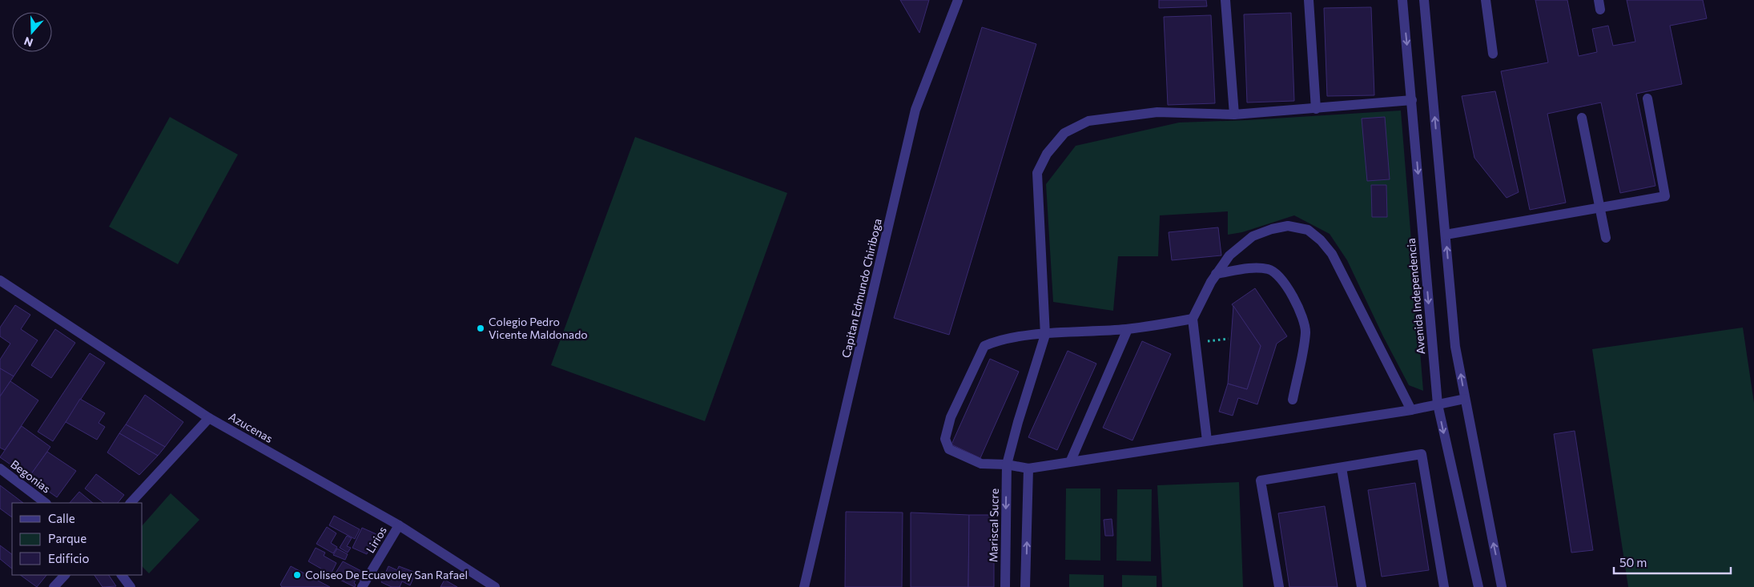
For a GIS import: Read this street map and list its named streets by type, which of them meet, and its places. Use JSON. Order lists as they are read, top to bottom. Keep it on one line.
{"streets":{"street":["Capitan Edmundo Chiriboga","Avenida Independencia","Azucenas","Begonias","Mariscal Sucre","Lirios"]},"crossings":[["Azucenas","Lirios"]],"places":["Colegio Pedro Vicente Maldonado","Coliseo De Ecuavoley San Rafael"],"legend":["Calle","Parque","Edificio"],"scale_bar":"50 m","north":"bottom"}
